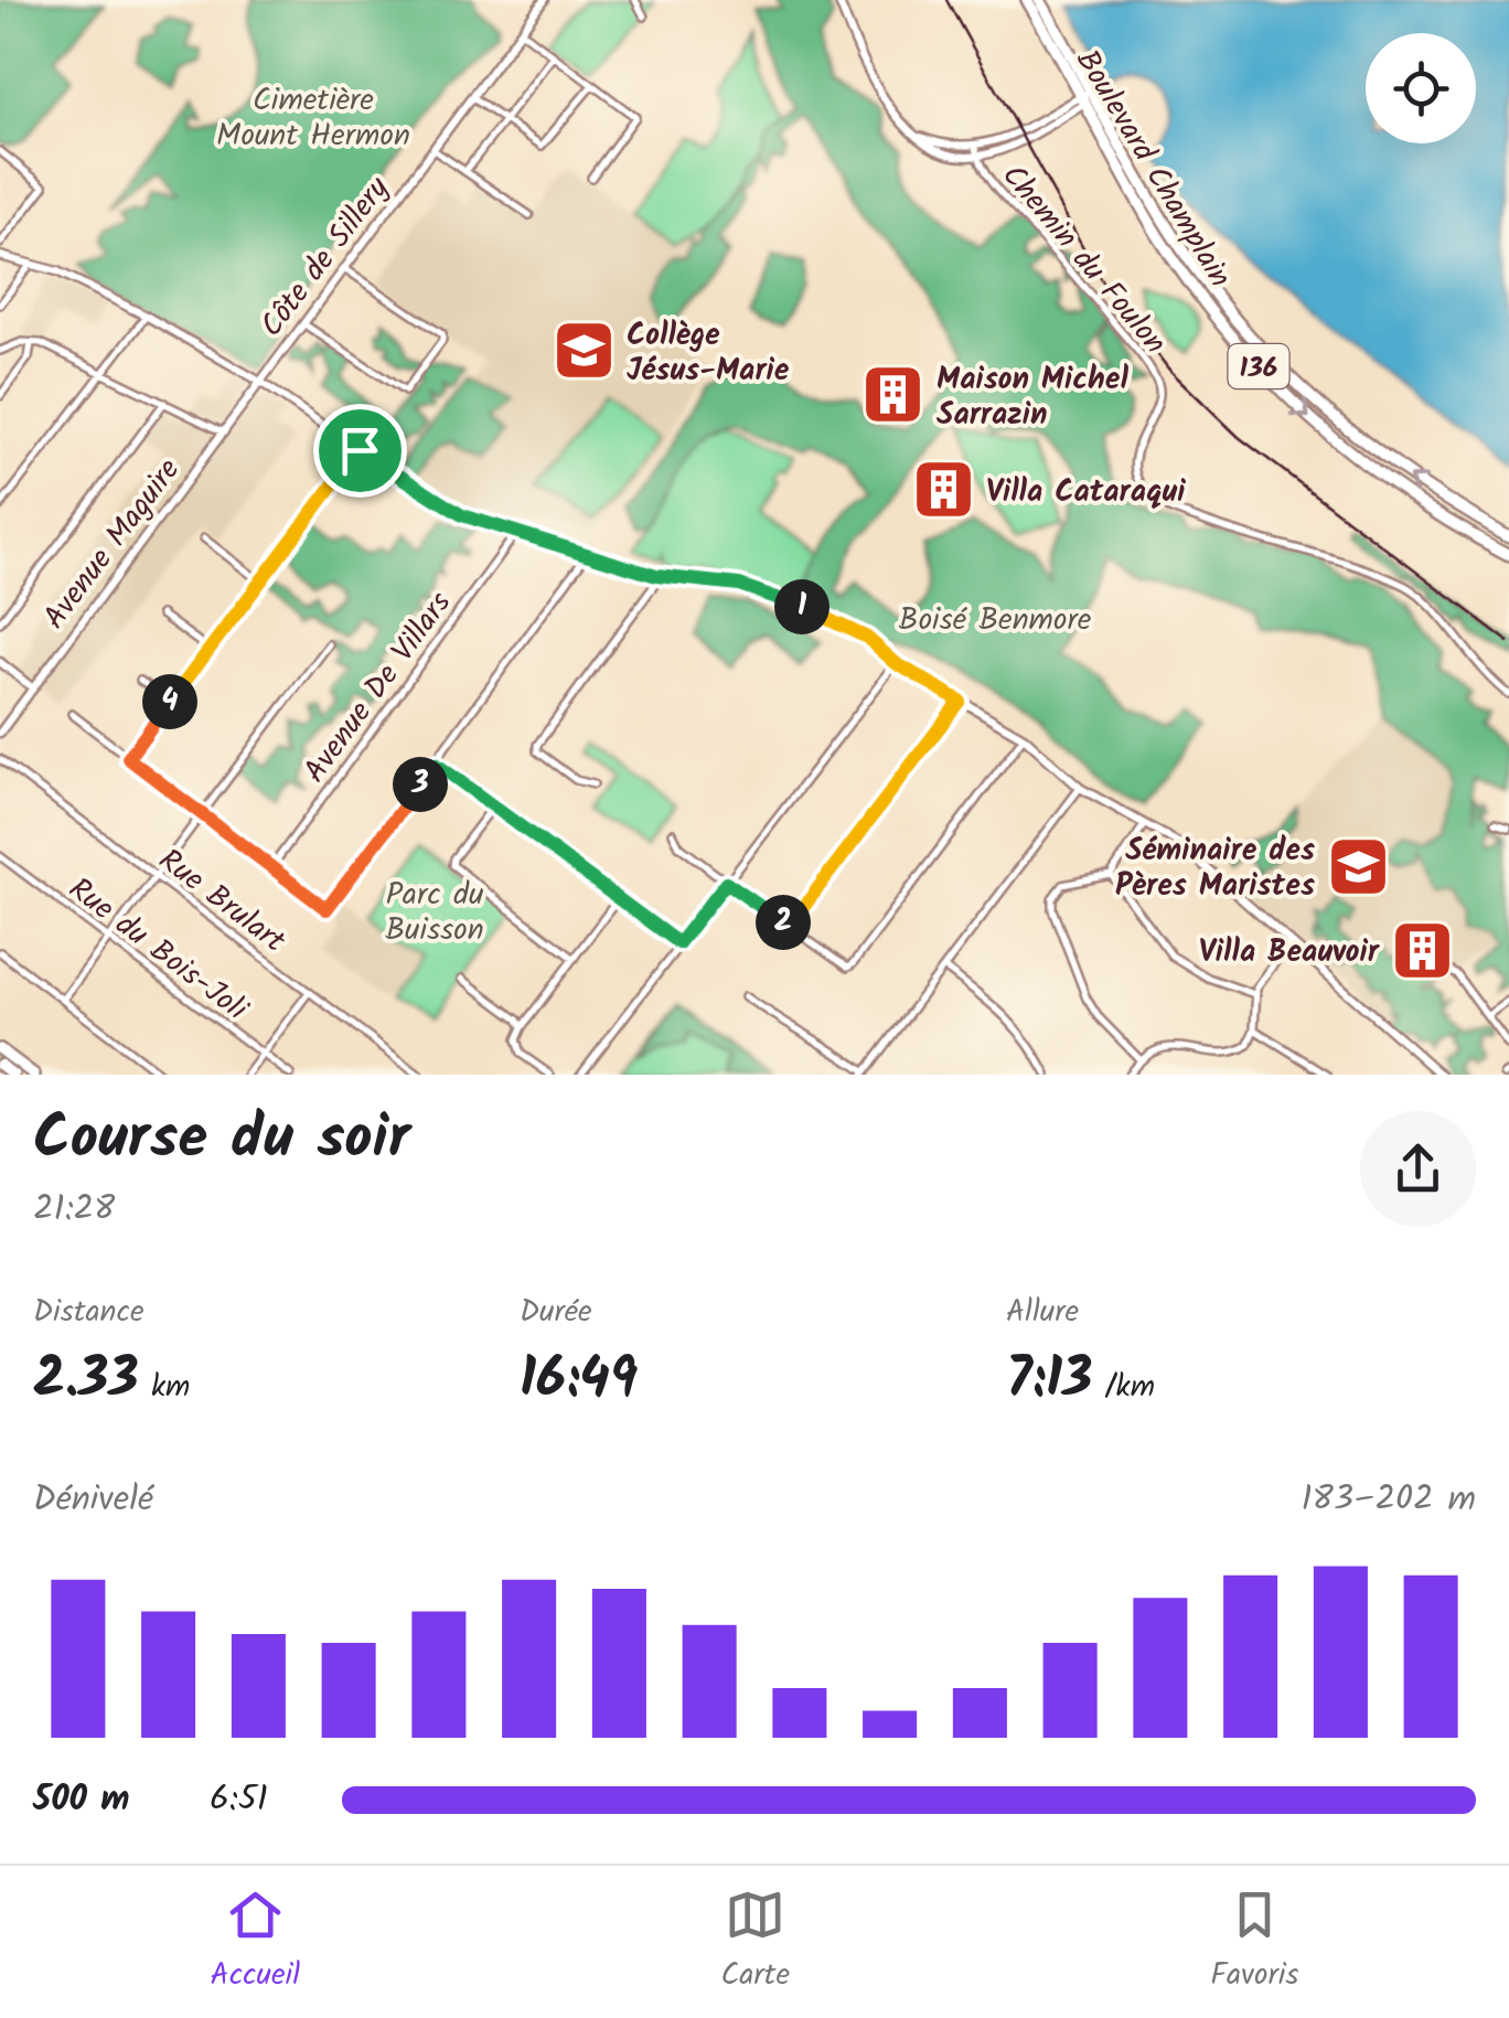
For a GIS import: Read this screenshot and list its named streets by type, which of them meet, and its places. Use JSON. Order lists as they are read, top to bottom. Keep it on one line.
{"streets":{"main road":["Boulevard Champlain","136"],"street":["Côte de Sillery","Chemin du Foulon","Avenue Maguire","Avenue De Villars","Rue Brulart","Rue du Bois-Joli"]},"crossings":[["Côte de Sillery","Avenue Maguire"]],"parks":["Cimetière Mount Hermon","Boisé Benmore","Parc du Buisson"],"places":{"school or university":["Collège Jésus-Marie","Séminaire des Pères Maristes"],"building":["Maison Michel Sarrazin","Villa Cataraqui","Villa Beauvoir"]},"page":{"pins":["1","4","3","2"],"heading":["Course du soir","21:28"],"stats":[["Distance","2.33 km"],["Durée","16:49"],["Allure","7:13 /km"]],"chart":["Dénivelé","183–202 m"],"list":[{"name":"500 m","note":"6:51"}],"tabs":["Accueil","Carte","Favoris"]}}
